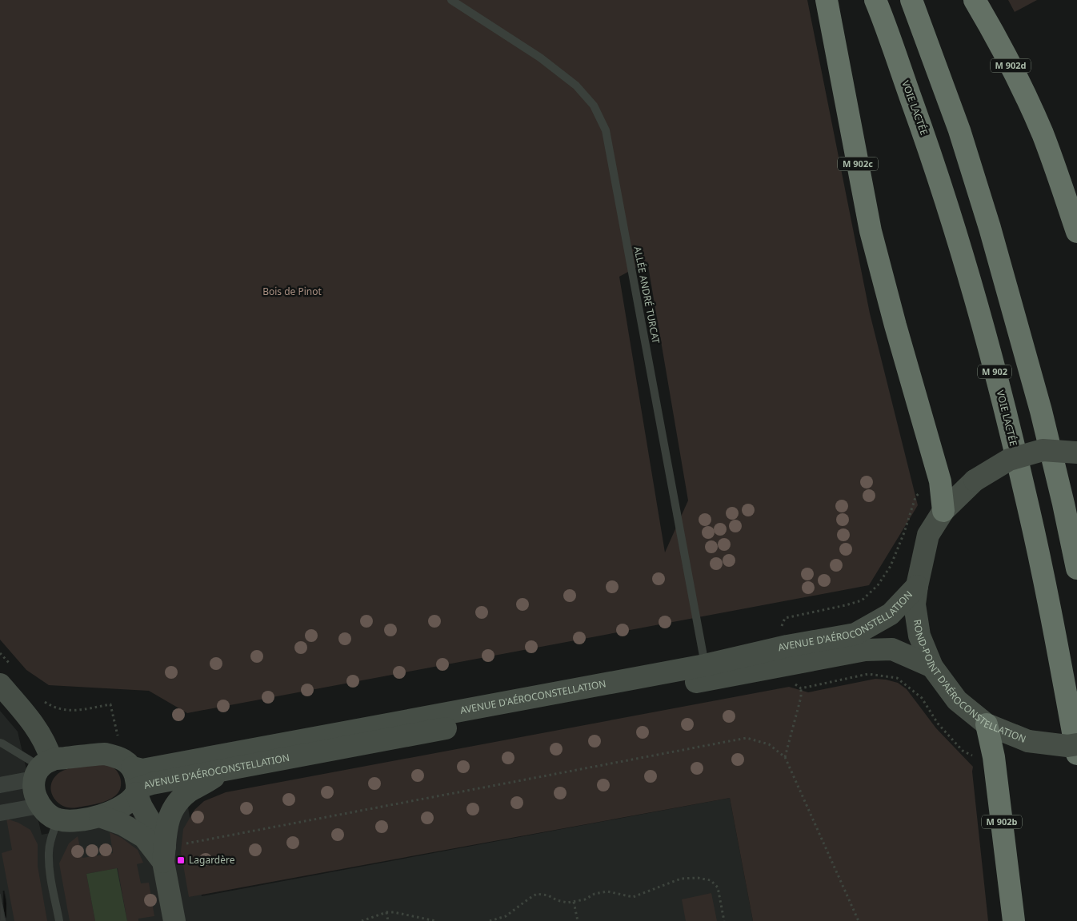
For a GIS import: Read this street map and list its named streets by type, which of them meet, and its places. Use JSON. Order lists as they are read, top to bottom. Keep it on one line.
{"streets":{"highway":["M 902d","VOIE LACTÉE","M 902c","M 902","M 902b"],"street":["AVENUE D'AÉROCONSTELLATION","ROND-POINT D'AÉROCONSTELLATION"],"lane":["ALLÉE ANDRÉ TURCAT"]},"crossings":[["M 902c","ROND-POINT D'AÉROCONSTELLATION"],["ALLÉE ANDRÉ TURCAT","AVENUE D'AÉROCONSTELLATION"],["AVENUE D'AÉROCONSTELLATION","ROND-POINT D'AÉROCONSTELLATION"],["ROND-POINT D'AÉROCONSTELLATION","M 902b"]],"parks":["Bois de Pinot"],"places":{"transit":["Lagardère"]}}
